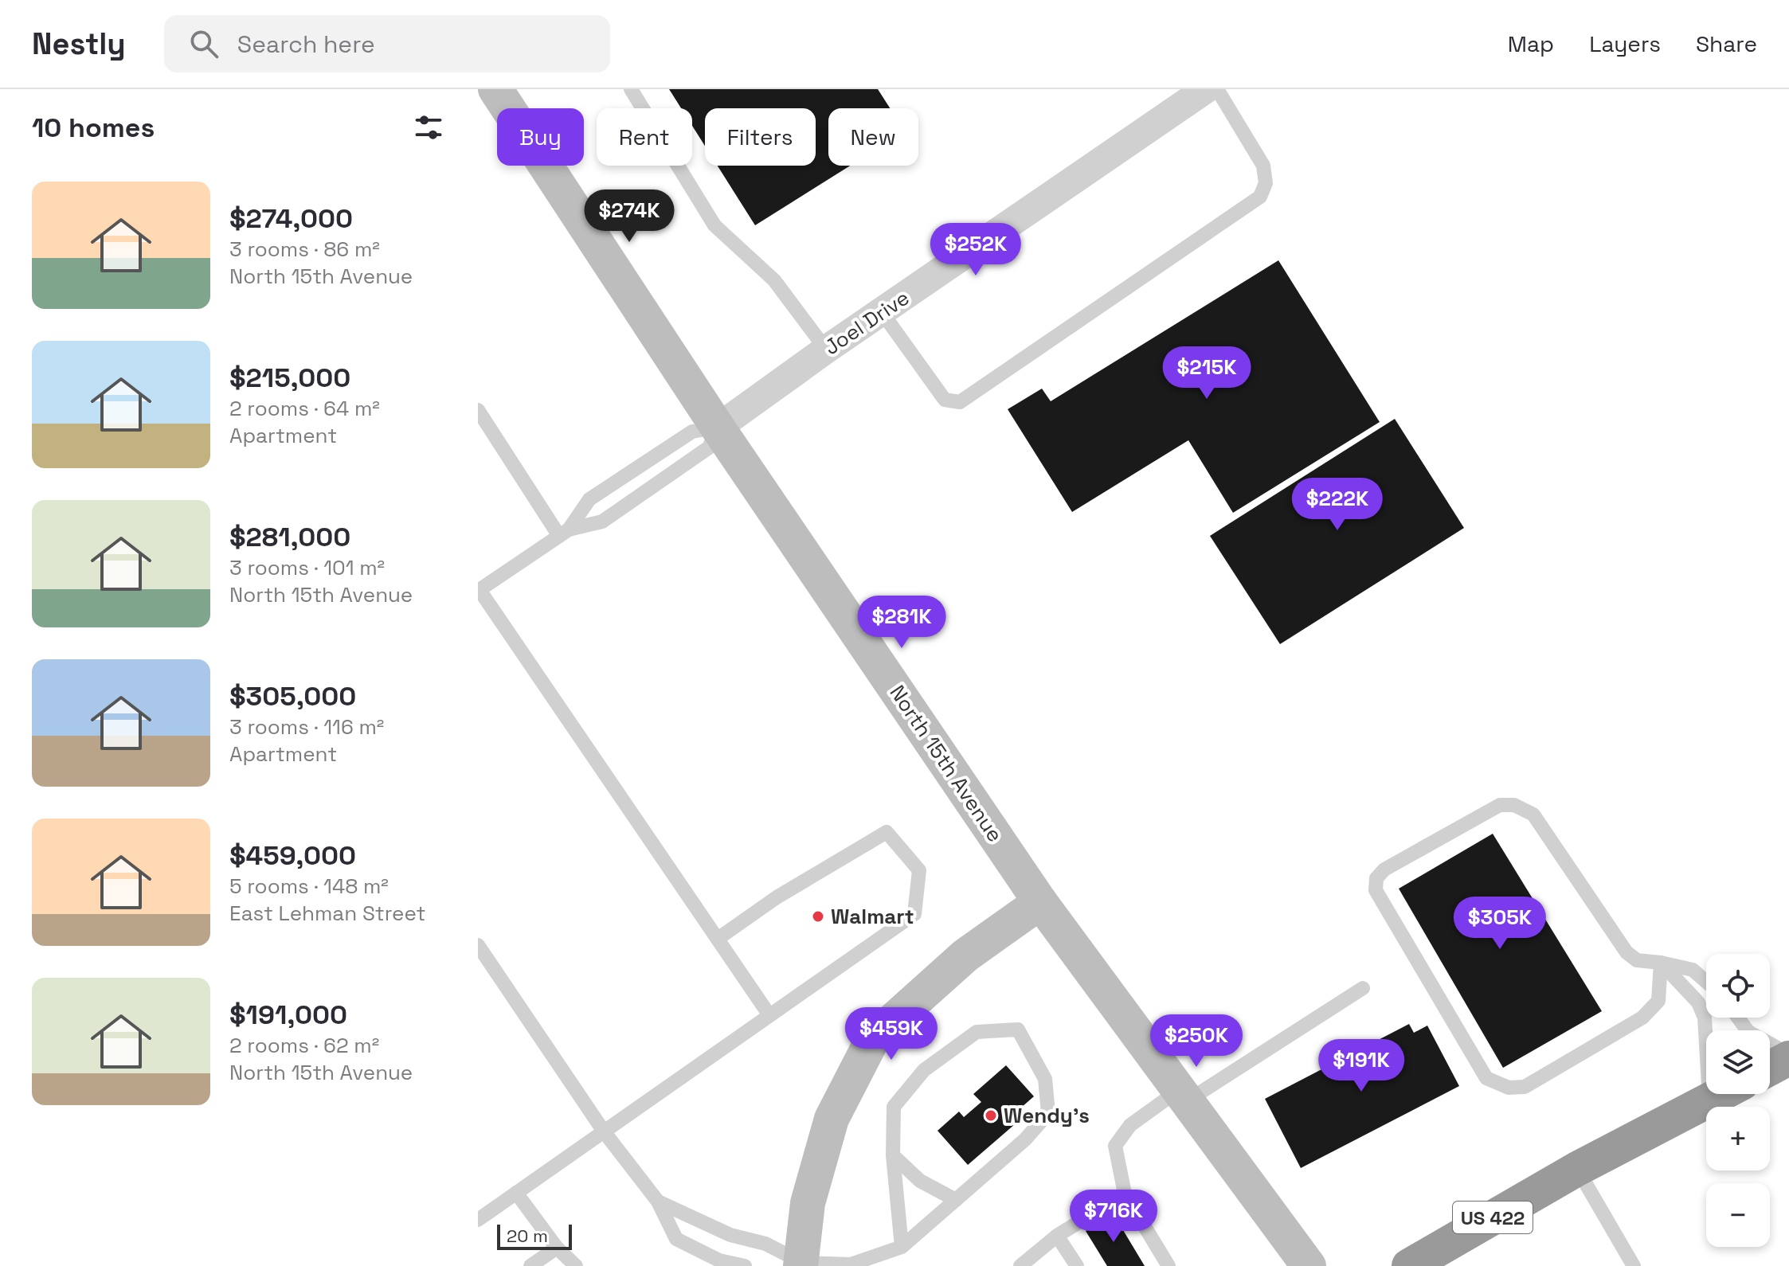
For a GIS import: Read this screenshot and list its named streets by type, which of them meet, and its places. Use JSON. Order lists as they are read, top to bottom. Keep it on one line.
{"streets":{"highway":["US 422"],"street":["Joel Drive","North 15th Avenue"]},"crossings":[["Joel Drive","North 15th Avenue"]],"places":["Walmart","Wendy's"],"scale_bar":"20 m","page":{"header":"Nestly","search":"Search here","nav":["Map","Layers","Share"],"heading":"10 homes","chip":["Buy","Rent","Filters","New"],"list":[{"name":"$274,000","note":"3 rooms · 86 m² · North 15th Avenue"},{"name":"$215,000","note":"2 rooms · 64 m² · Apartment"},{"name":"$281,000","note":"3 rooms · 101 m² · North 15th Avenue"},{"name":"$305,000","note":"3 rooms · 116 m² · Apartment"},{"name":"$459,000","note":"5 rooms · 148 m² · East Lehman Street"},{"name":"$191,000","note":"2 rooms · 62 m² · North 15th Avenue"}],"price":["$274K","$252K","$215K","$222K","$281K","$305K","$459K","$250K","$191K","$716K"],"map_buttons":["+","−"],"scale":"20 m"}}
